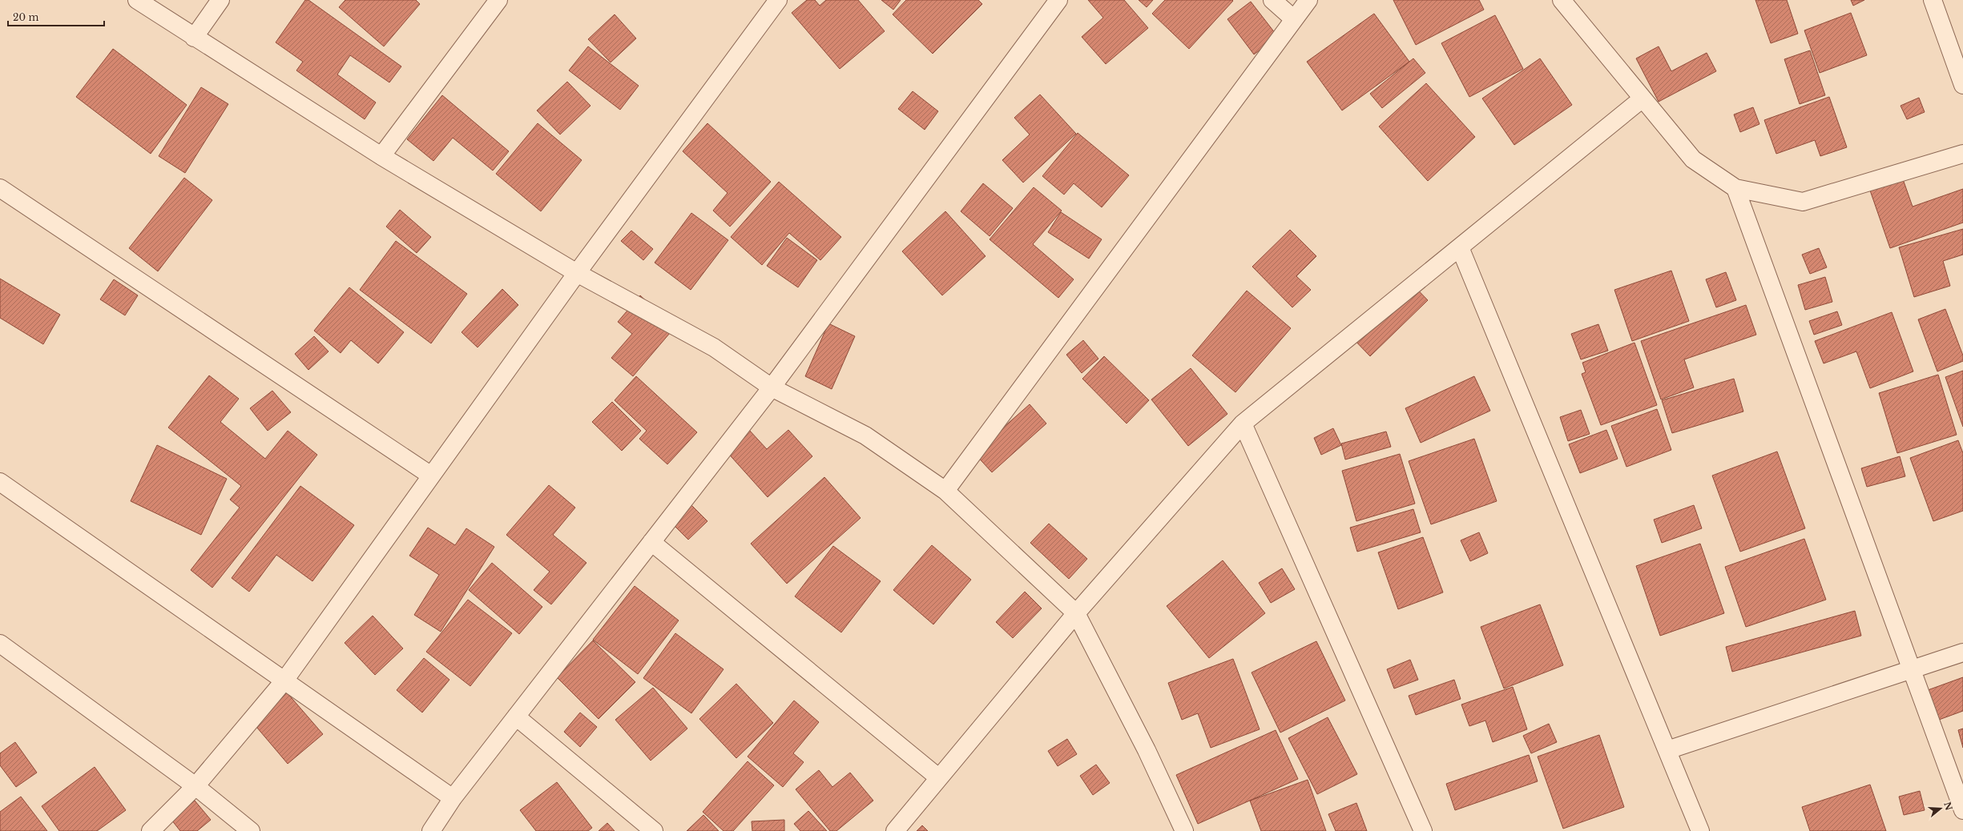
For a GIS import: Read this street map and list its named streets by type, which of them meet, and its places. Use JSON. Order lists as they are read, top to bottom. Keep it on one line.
{"scale_bar":"20 m","north":"right"}
